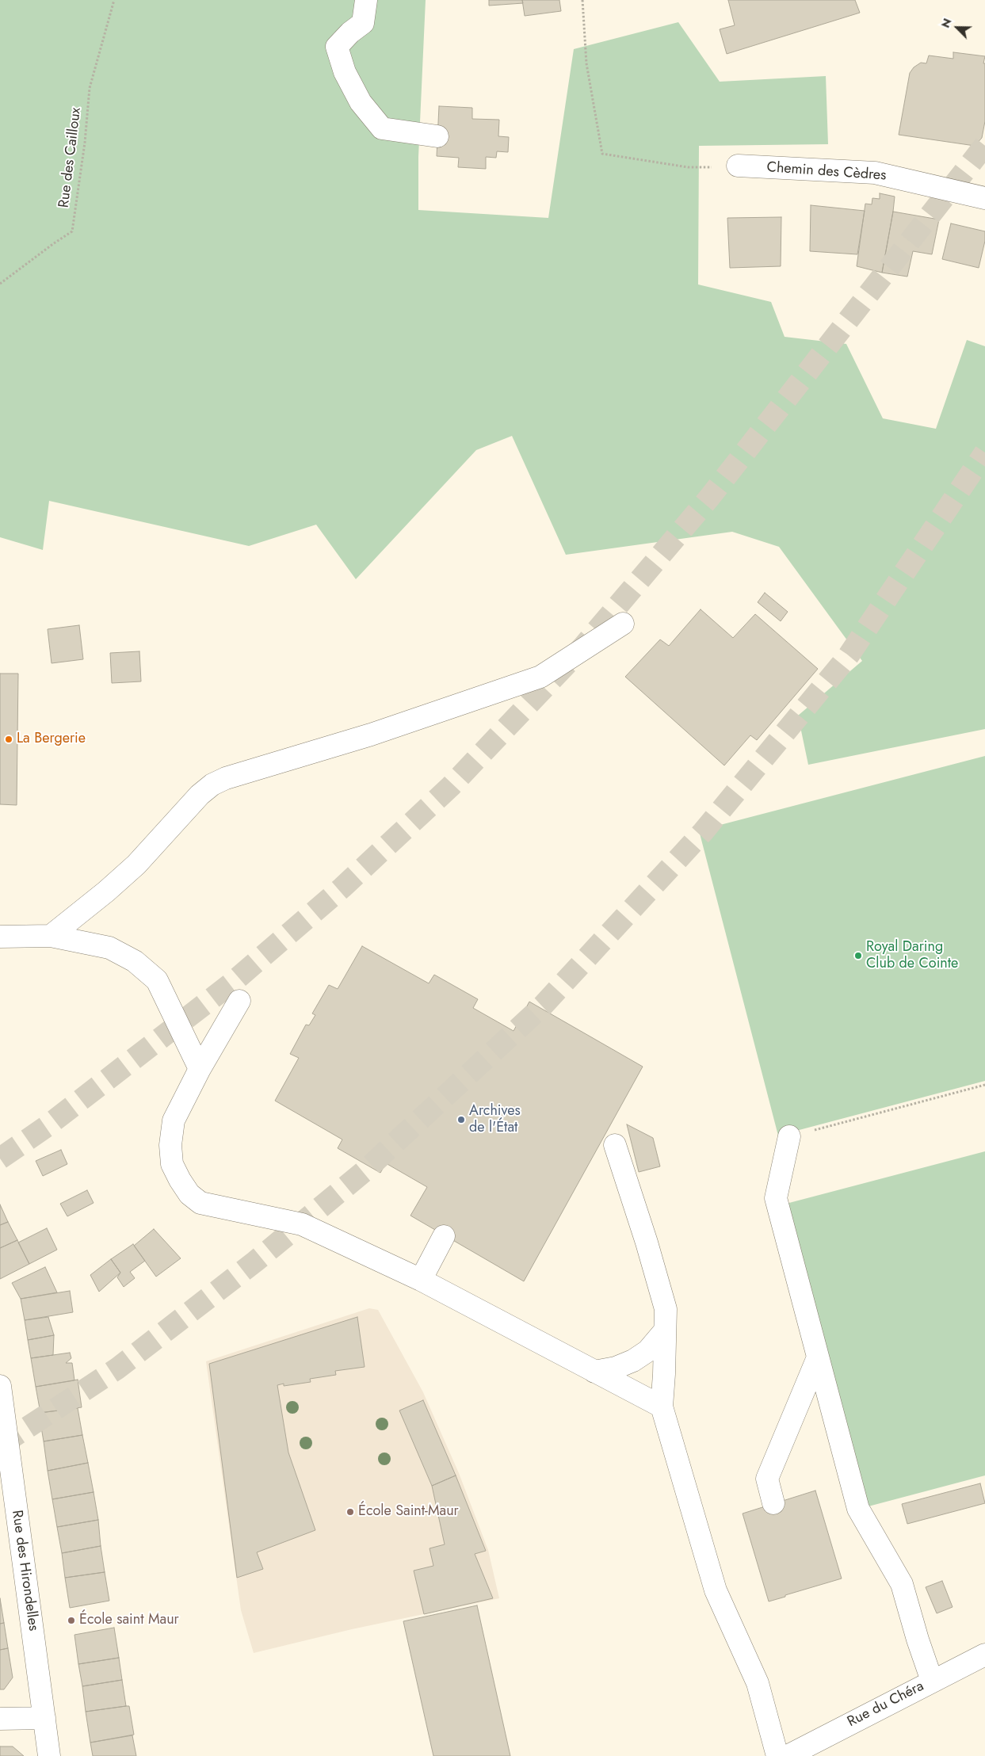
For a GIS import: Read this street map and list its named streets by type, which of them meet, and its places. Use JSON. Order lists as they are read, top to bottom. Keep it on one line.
{"streets":{"street":["Chemin des Cèdres","Rue des Hirondelles","Rue du Chéra"],"path":["Rue des Cailloux"]},"places":["La Bergerie","Royal Daring Club de Cointe","Archives de l'État","École Saint-Maur","École saint Maur"],"north":"top left"}
